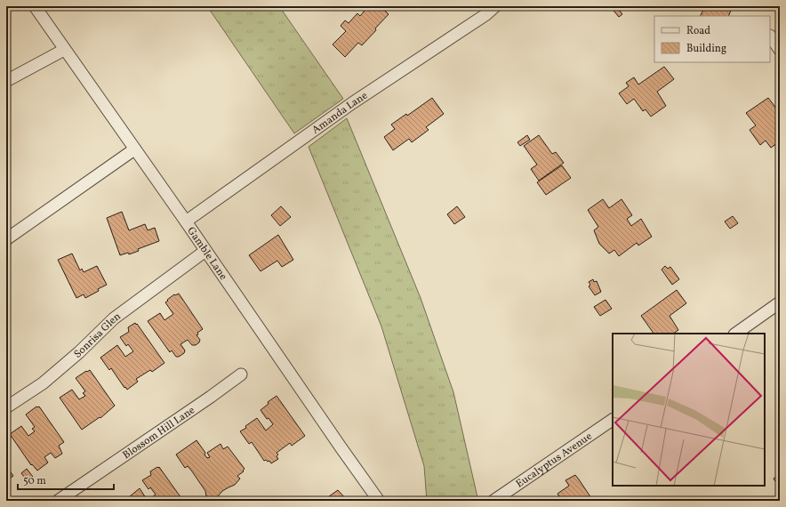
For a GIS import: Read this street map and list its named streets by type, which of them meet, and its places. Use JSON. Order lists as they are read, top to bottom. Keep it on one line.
{"streets":{"street":["Amanda Lane","Gamble Lane","Sonrisa Glen","Blossom Hill Lane","Eucalyptus Avenue"]},"crossings":[["Amanda Lane","Gamble Lane"],["Gamble Lane","Sonrisa Glen"]],"legend":["Road","Building"],"scale_bar":"50 m"}
